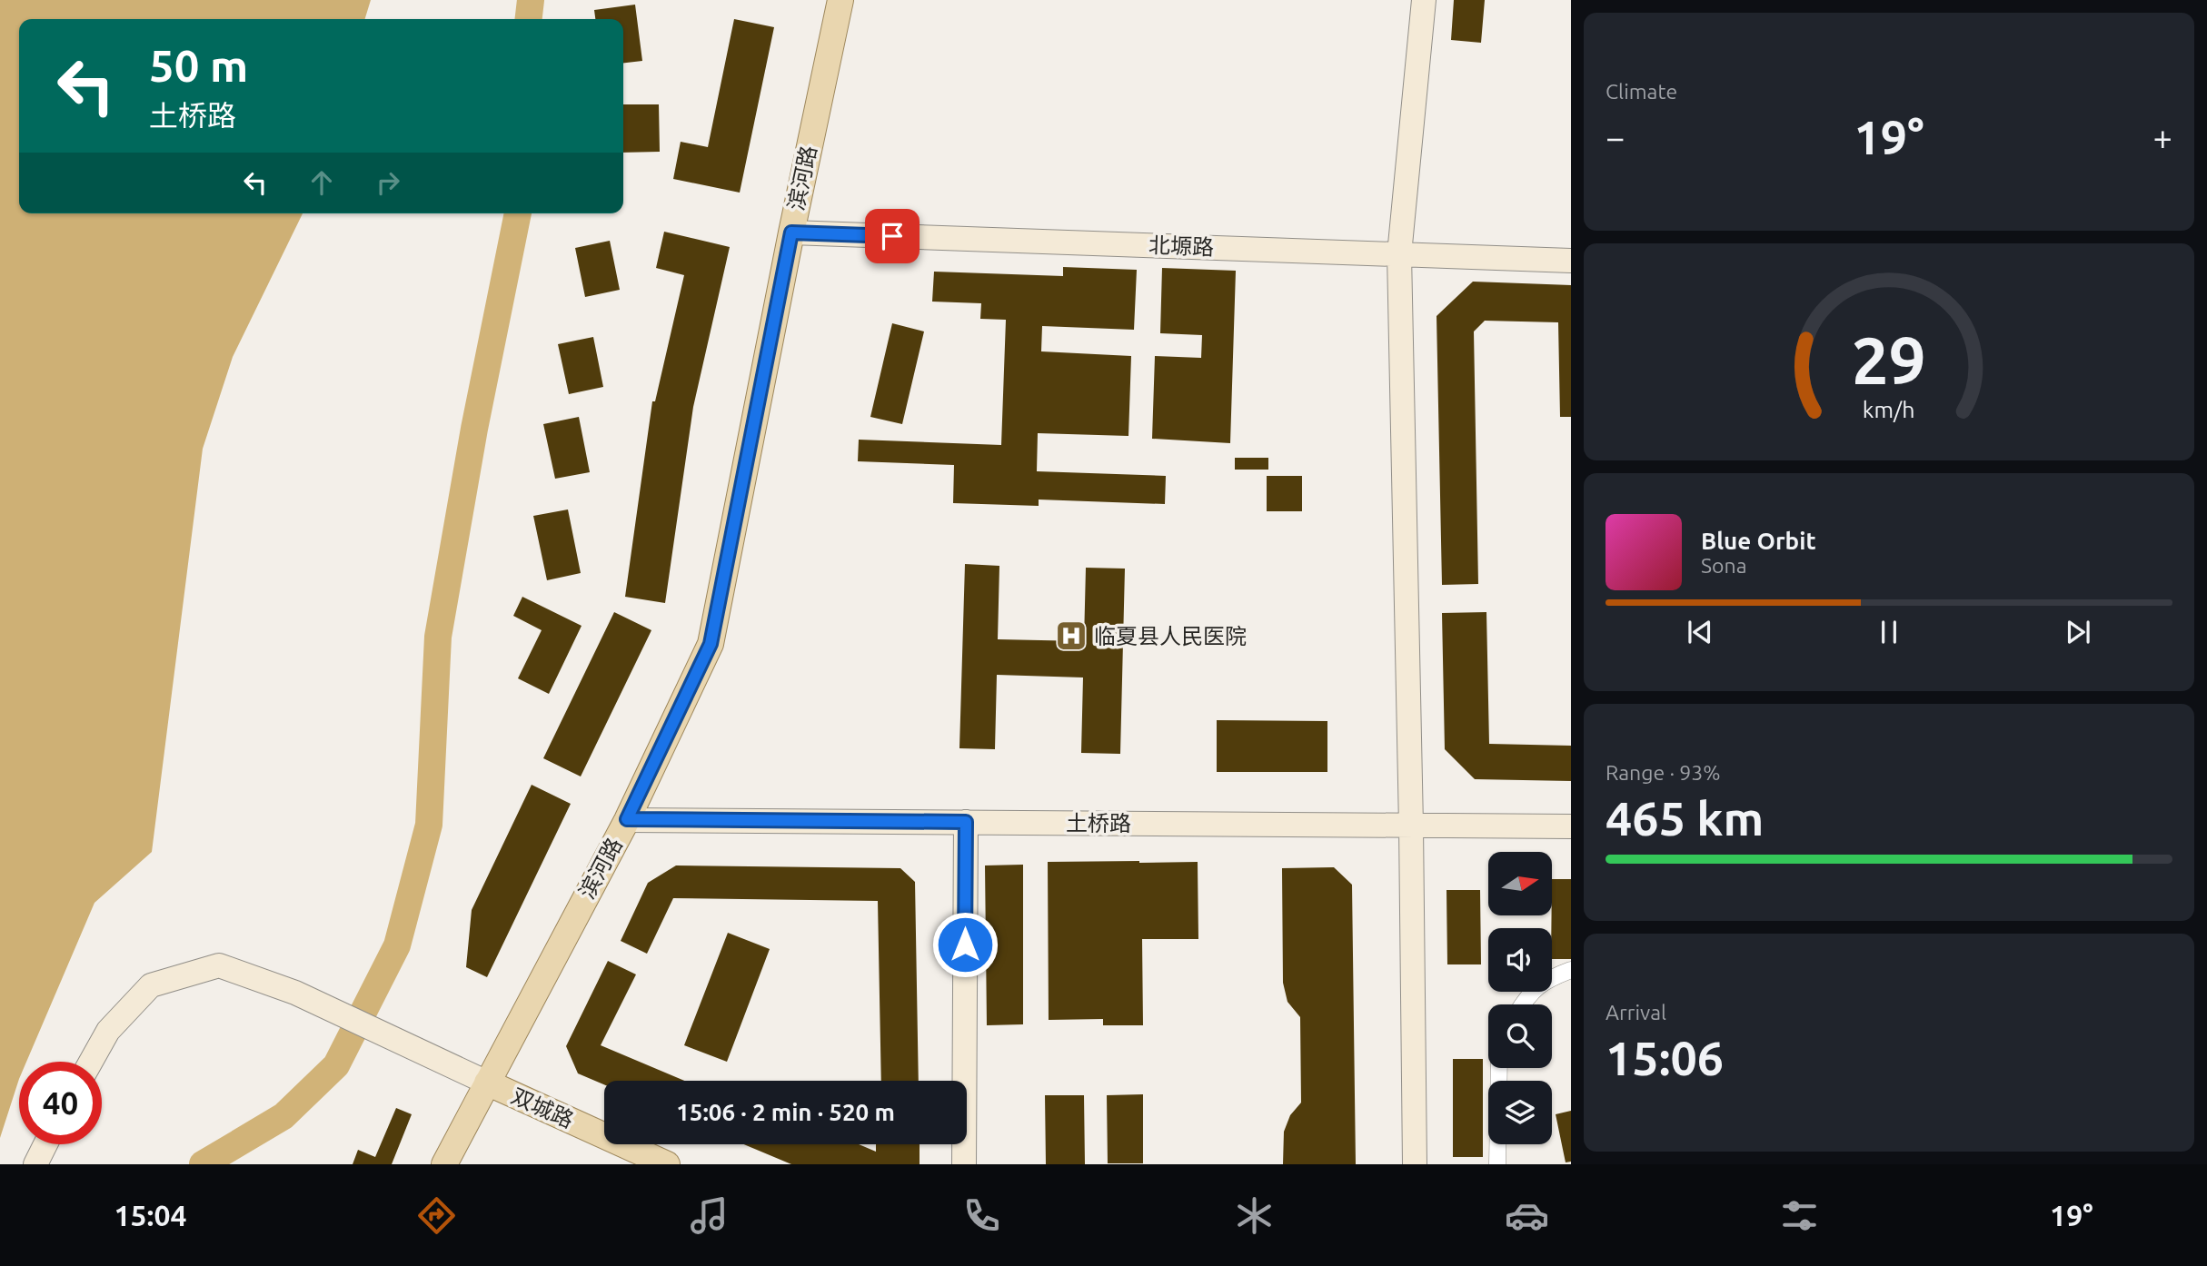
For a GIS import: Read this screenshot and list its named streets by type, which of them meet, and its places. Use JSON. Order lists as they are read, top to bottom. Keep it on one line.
{"streets":{"main road":["滨河路","双城路"],"street":["北塬路","土桥路"]},"crossings":[["滨河路","北塬路"],["滨河路","土桥路"],["滨河路","双城路"]],"places":{"hospital":["临夏县人民医院"]},"north":"right","page":{"tile":["Climate",["Range · 93%","465 km"],["Arrival","15:06"]],"turn":["50 m","土桥路"],"heat":["−","19°","+"],"song":["Blue Orbit","Sona"],"limit":"40","trip":"15:06 · 2 min · 520 m","tabs":["15:04","19°"],"gauge":["29","km/h"]}}
